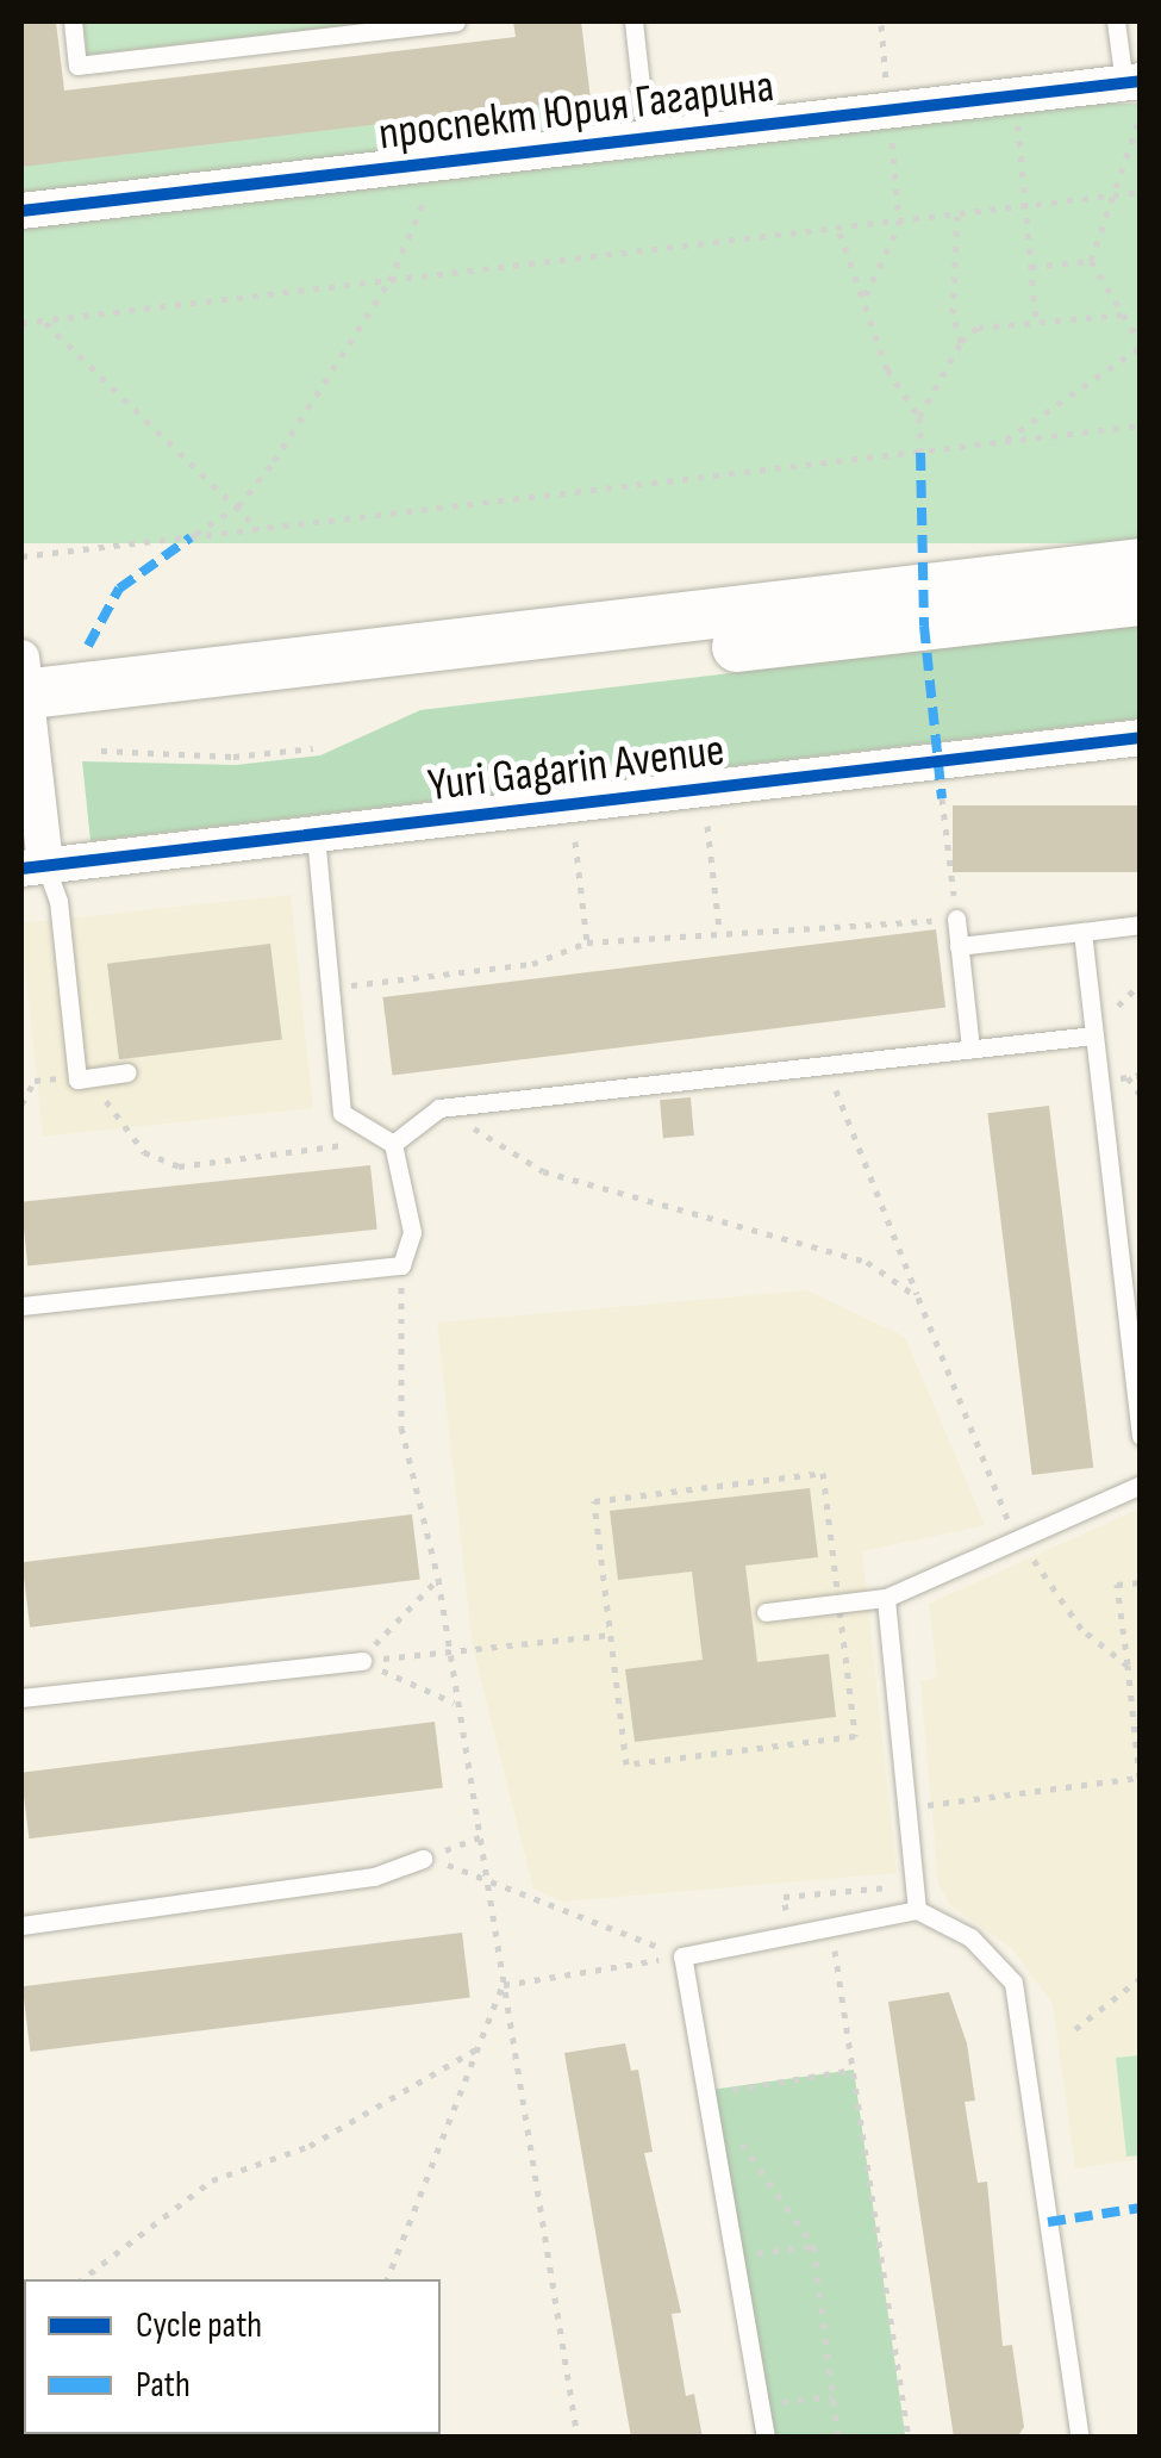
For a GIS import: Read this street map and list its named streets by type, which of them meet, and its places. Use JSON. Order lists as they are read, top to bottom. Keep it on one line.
{"streets":{"street":["проспект Юрия Гагарина","Yuri Gagarin Avenue"]},"legend":["Cycle path","Path"]}
